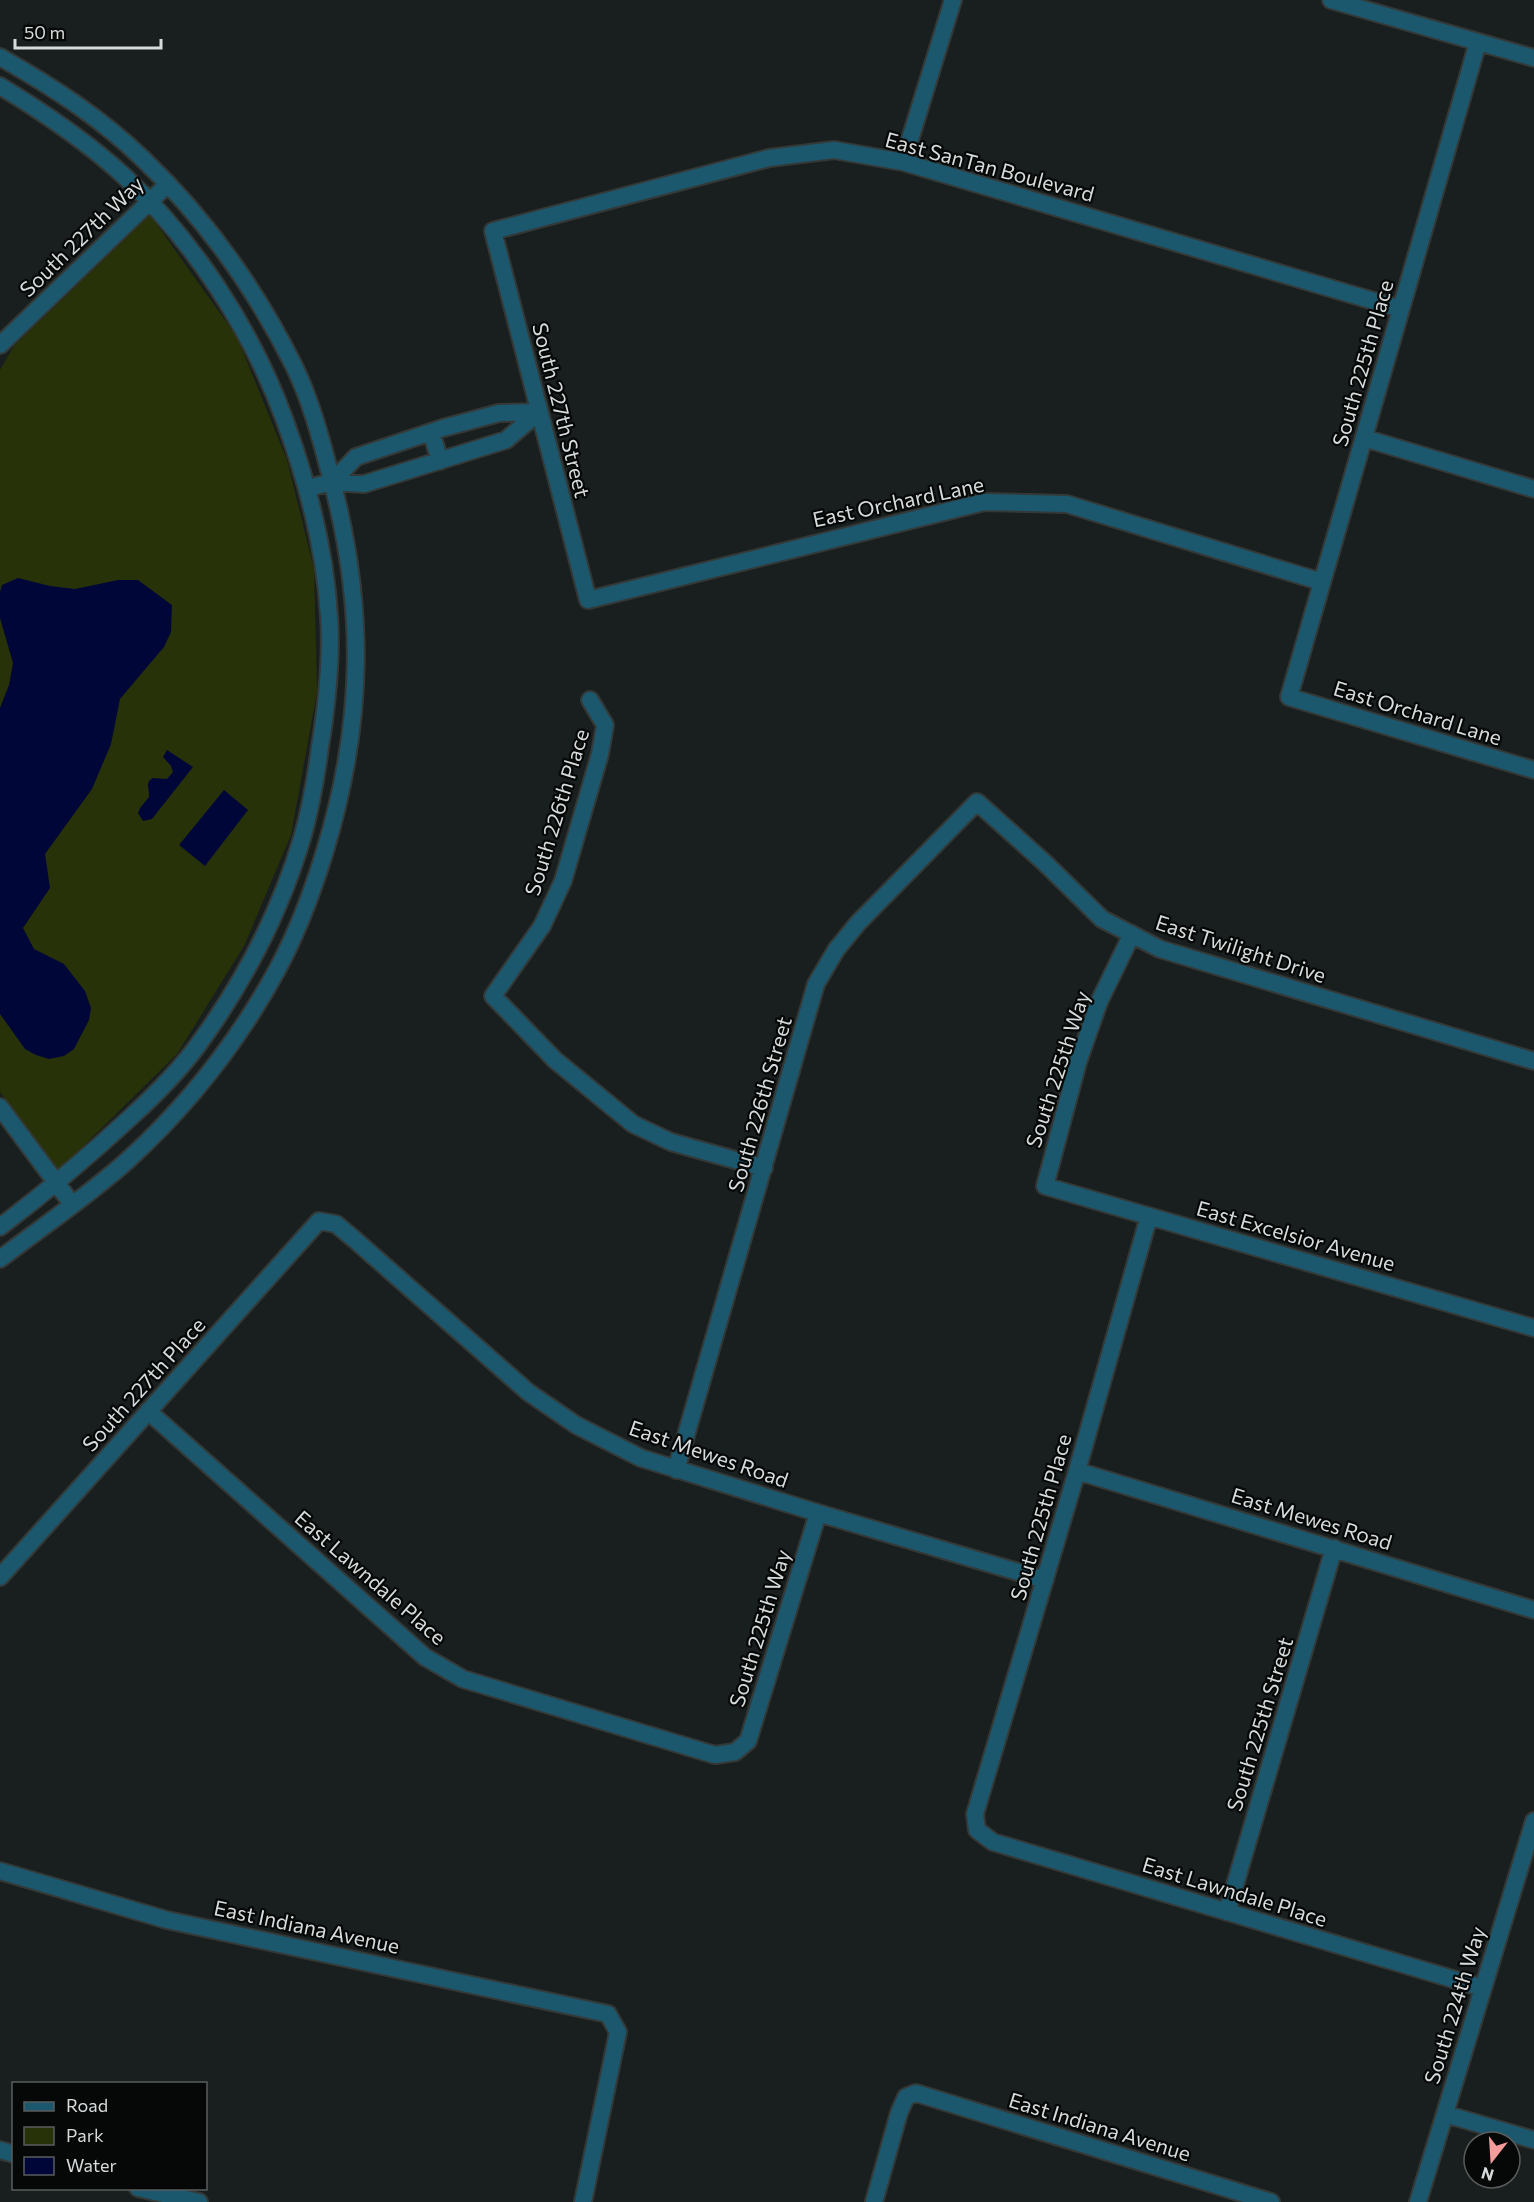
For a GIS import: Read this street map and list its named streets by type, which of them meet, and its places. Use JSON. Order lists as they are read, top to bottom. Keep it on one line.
{"streets":{"street":["East SanTan Boulevard","South 227th Way","South 225th Place","South 227th Street","East Orchard Lane","South 226th Place","East Twilight Drive","South 225th Way","South 226th Street","East Excelsior Avenue","South 227th Place","East Mewes Road","East Lawndale Place","South 225th Street","East Indiana Avenue","South 224th Way"]},"crossings":[["East SanTan Boulevard","South 225th Place"],["East SanTan Boulevard","South 227th Street"],["South 225th Place","East Orchard Lane"],["South 225th Place","East Excelsior Avenue"],["South 225th Place","East Mewes Road"],["South 225th Place","East Lawndale Place"],["South 227th Street","East Orchard Lane"],["South 226th Place","South 226th Street"],["East Twilight Drive","South 225th Way"],["East Twilight Drive","South 226th Street"],["South 225th Way","East Excelsior Avenue"],["South 225th Way","East Mewes Road"],["South 225th Way","East Lawndale Place"],["South 226th Street","East Mewes Road"],["South 227th Place","East Mewes Road"],["South 227th Place","East Lawndale Place"],["East Mewes Road","South 225th Street"],["East Lawndale Place","South 225th Street"],["East Lawndale Place","South 224th Way"]],"legend":["Road","Park","Water"],"scale_bar":"50 m","north":"bottom"}
